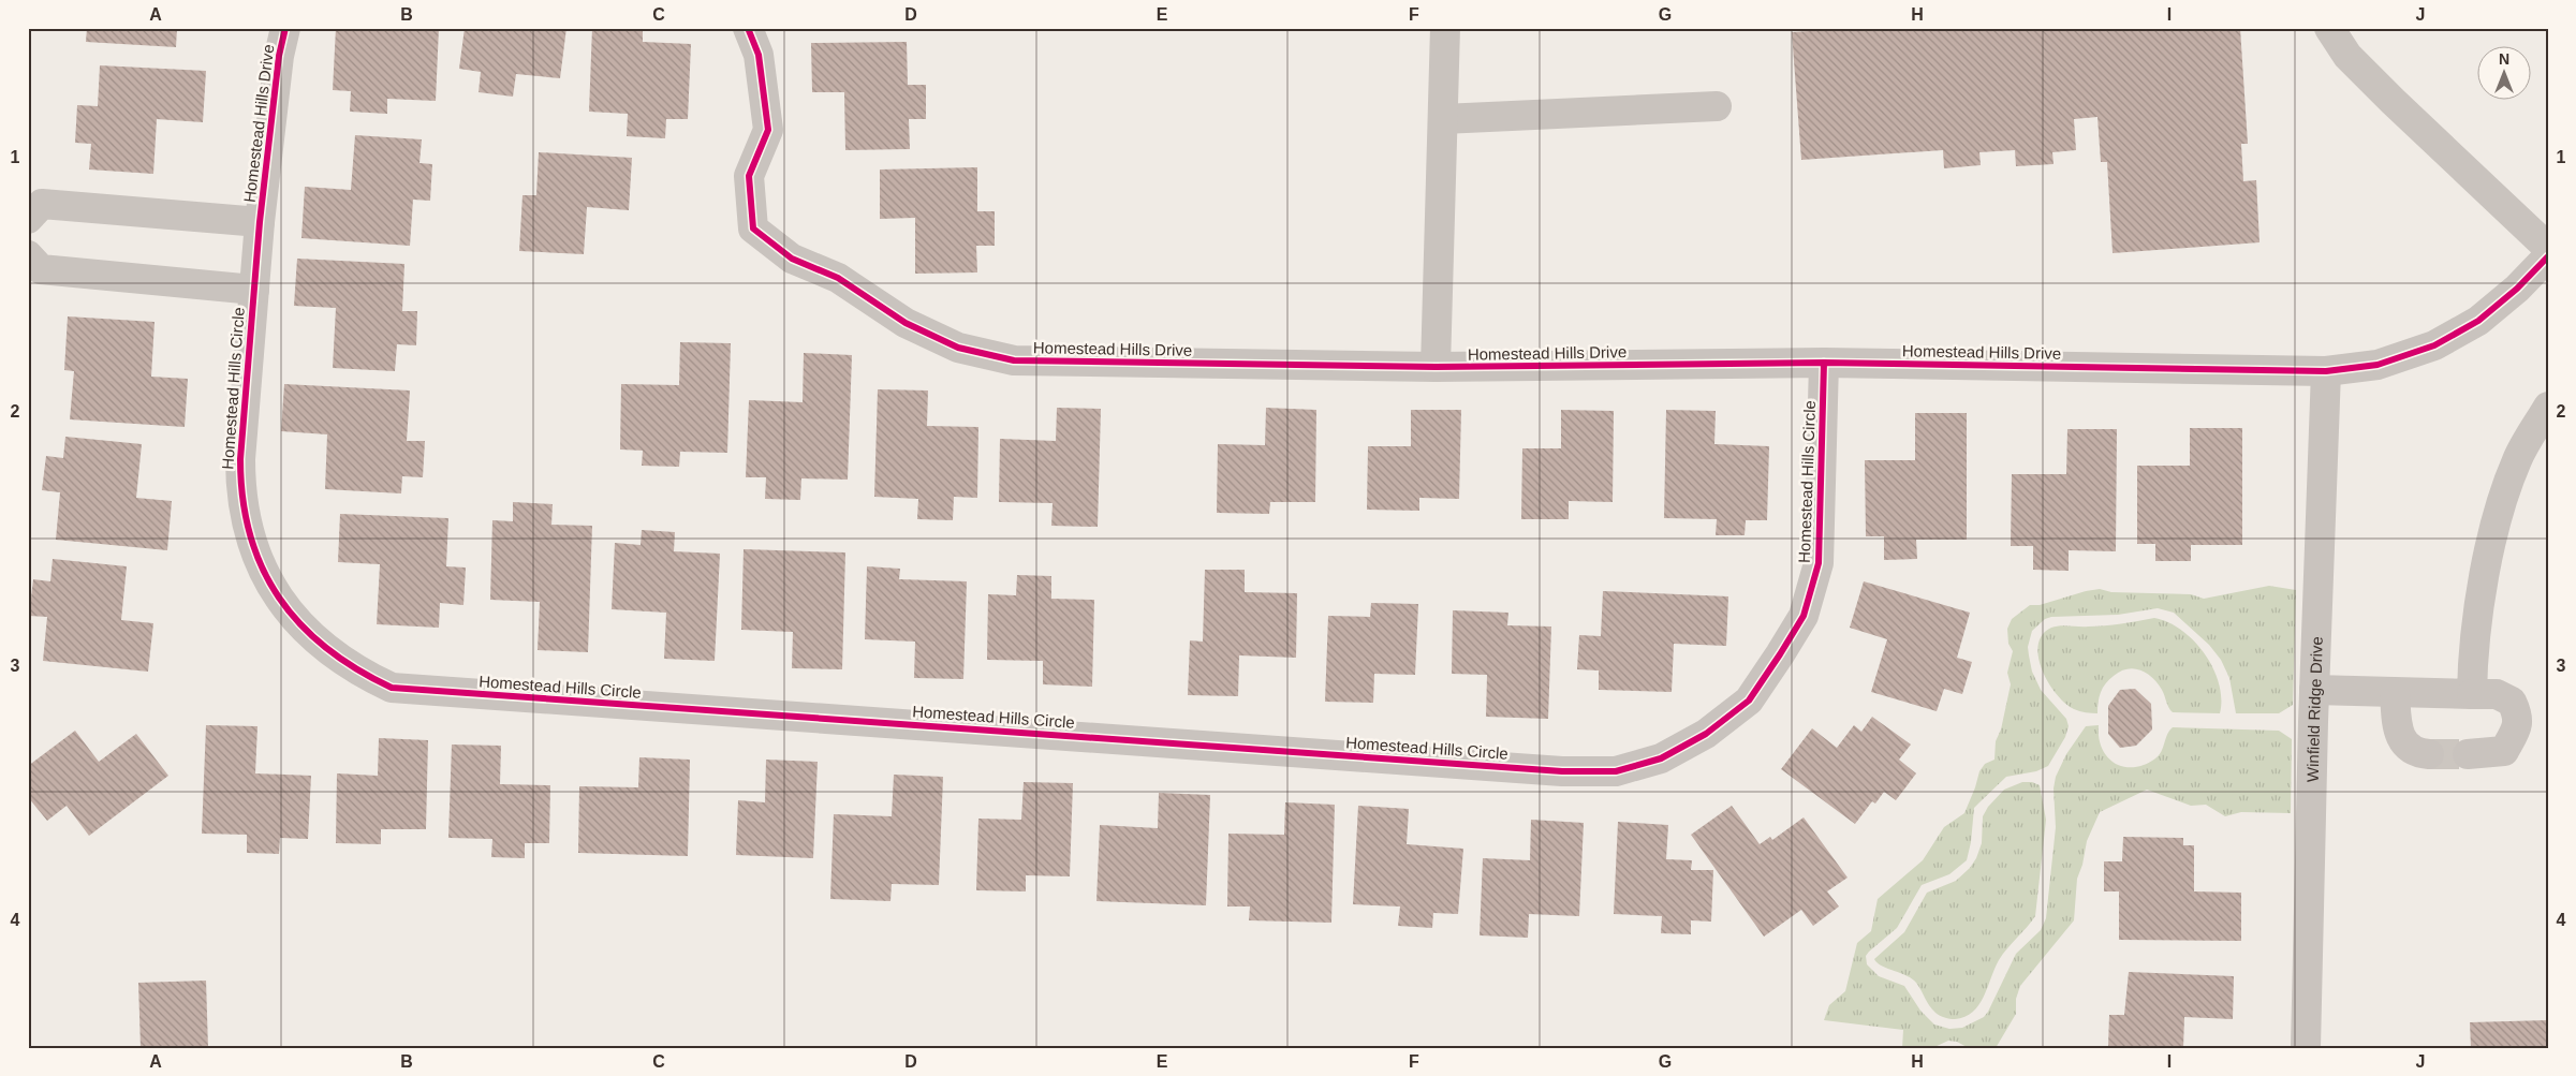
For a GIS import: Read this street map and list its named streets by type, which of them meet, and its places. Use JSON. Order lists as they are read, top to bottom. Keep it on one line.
{"streets":{"street":["Homestead Hills Drive","Homestead Hills Circle","Winfield Ridge Drive"]},"crossings":[["Homestead Hills Drive","Homestead Hills Circle"],["Homestead Hills Drive","Winfield Ridge Drive"]],"north":"top","grid":{"columns":["A","B","C","D","E","F","G","H","I","J"],"rows":["1","2","3","4"]}}
